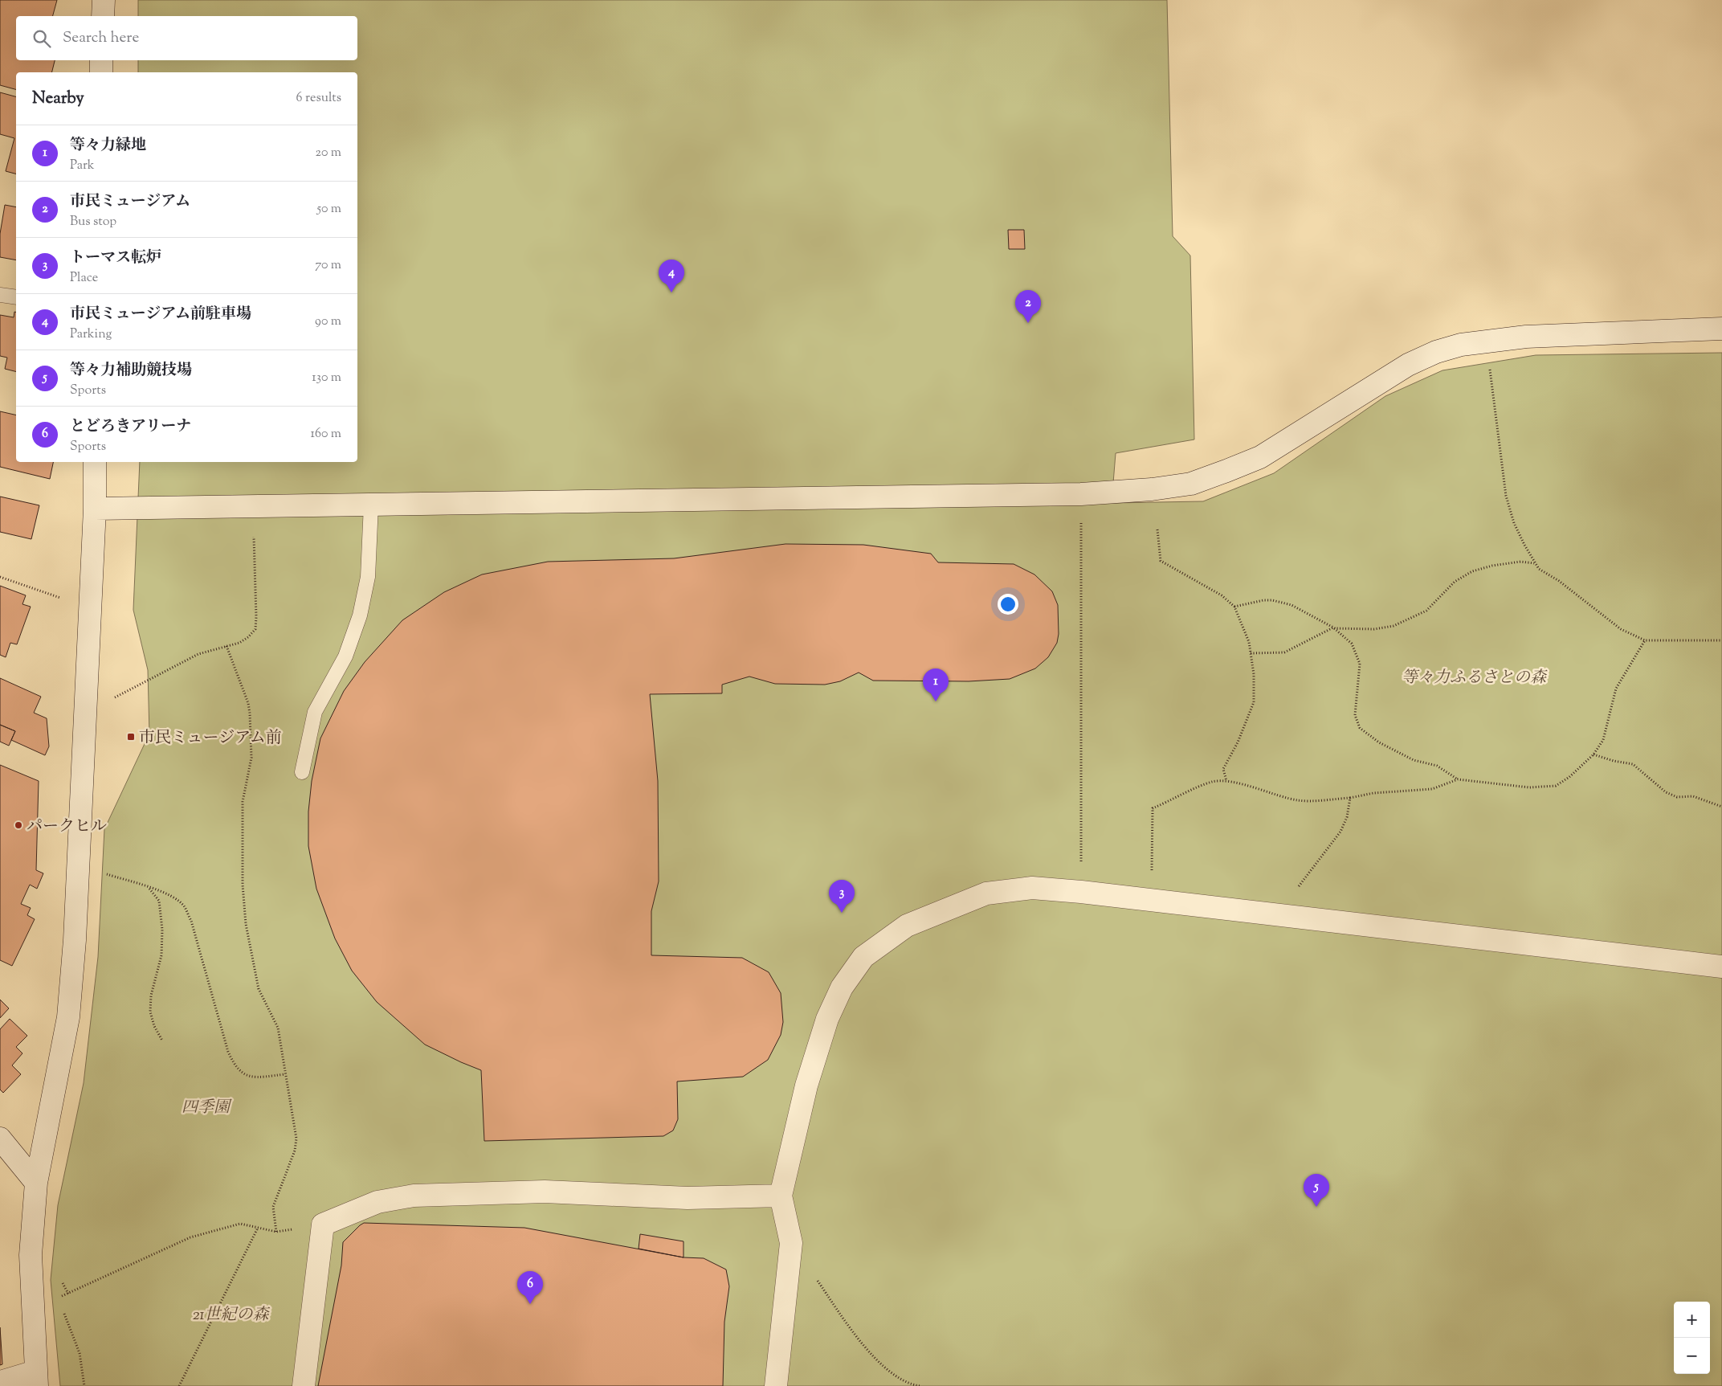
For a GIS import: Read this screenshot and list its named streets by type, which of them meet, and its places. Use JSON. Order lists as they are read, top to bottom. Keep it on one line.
{"parks":["等々力ふるさとの森","四季園","21世紀の森"],"places":{"transit":["市民ミュージアム前"],"other":["パークヒル"]},"page":{"search":"Search here","heading":["Nearby","6 results"],"list":[{"mark":"1","name":"等々力緑地","note":"Park","value":"20 m"},{"mark":"2","name":"市民ミュージアム","note":"Bus stop","value":"50 m"},{"mark":"3","name":"トーマス転炉","note":"Place","value":"70 m"},{"mark":"4","name":"市民ミュージアム前駐車場","note":"Parking","value":"90 m"},{"mark":"5","name":"等々力補助競技場","note":"Sports","value":"130 m"},{"mark":"6","name":"とどろきアリーナ","note":"Sports","value":"160 m"}],"pins":["4","2","1","3","5","6"],"map_buttons":["+","−"]}}
